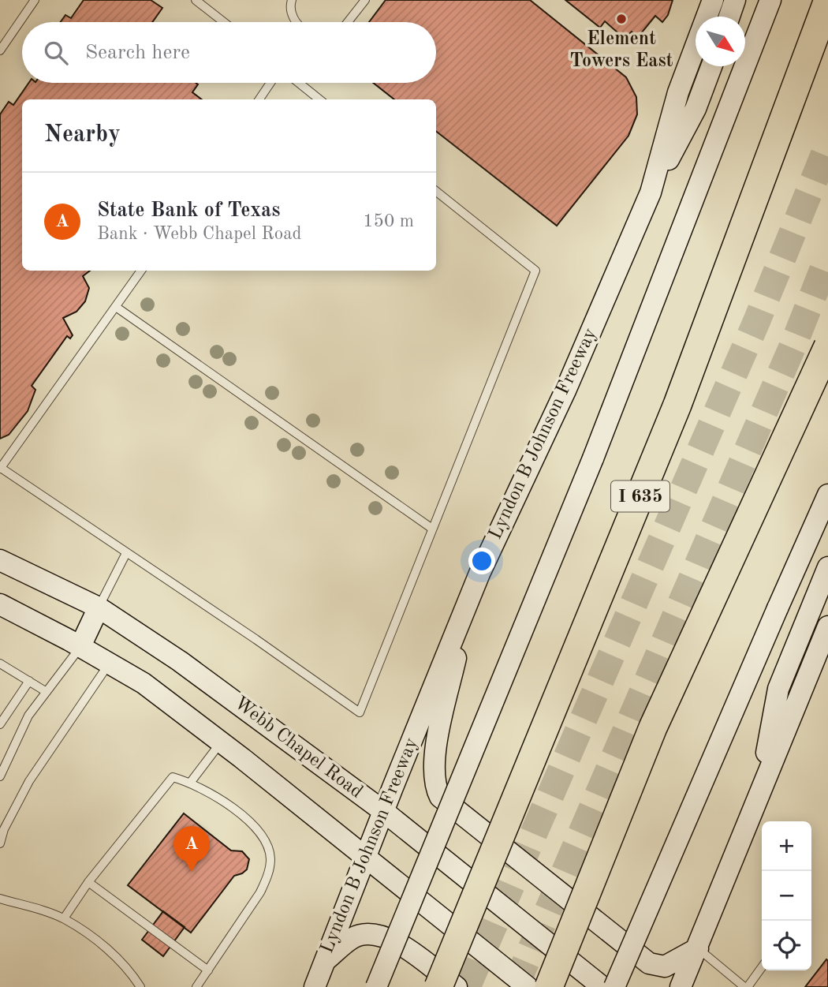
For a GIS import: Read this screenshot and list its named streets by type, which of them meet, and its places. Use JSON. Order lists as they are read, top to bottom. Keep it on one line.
{"streets":{"highway":["I 635"],"main road":["Lyndon B Johnson Freeway","Webb Chapel Road"]},"crossings":[["Lyndon B Johnson Freeway","Webb Chapel Road"]],"places":["Element Towers East"],"north":"bottom right","page":{"search":"Search here","heading":"Nearby","list":[{"mark":"A","name":"State Bank of Texas","note":"Bank · Webb Chapel Road","value":"150 m"}],"map_buttons":["+","−"],"pins":"A"}}
